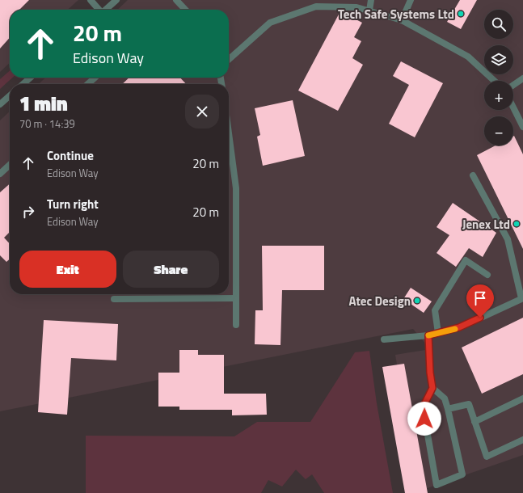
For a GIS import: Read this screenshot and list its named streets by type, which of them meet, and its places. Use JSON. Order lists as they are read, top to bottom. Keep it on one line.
{"places":["Tech Safe Systems Ltd","Jenex Ltd","Atec Design"],"page":{"map_buttons":["+","−"],"turn":["20 m","Edison Way"],"heading":["1 min","70 m · 14:39"],"list":[{"name":"Continue","note":"Edison Way","value":"20 m"},{"name":"Turn right","note":"Edison Way","value":"20 m"}],"buttons":["Exit","Share"]}}
